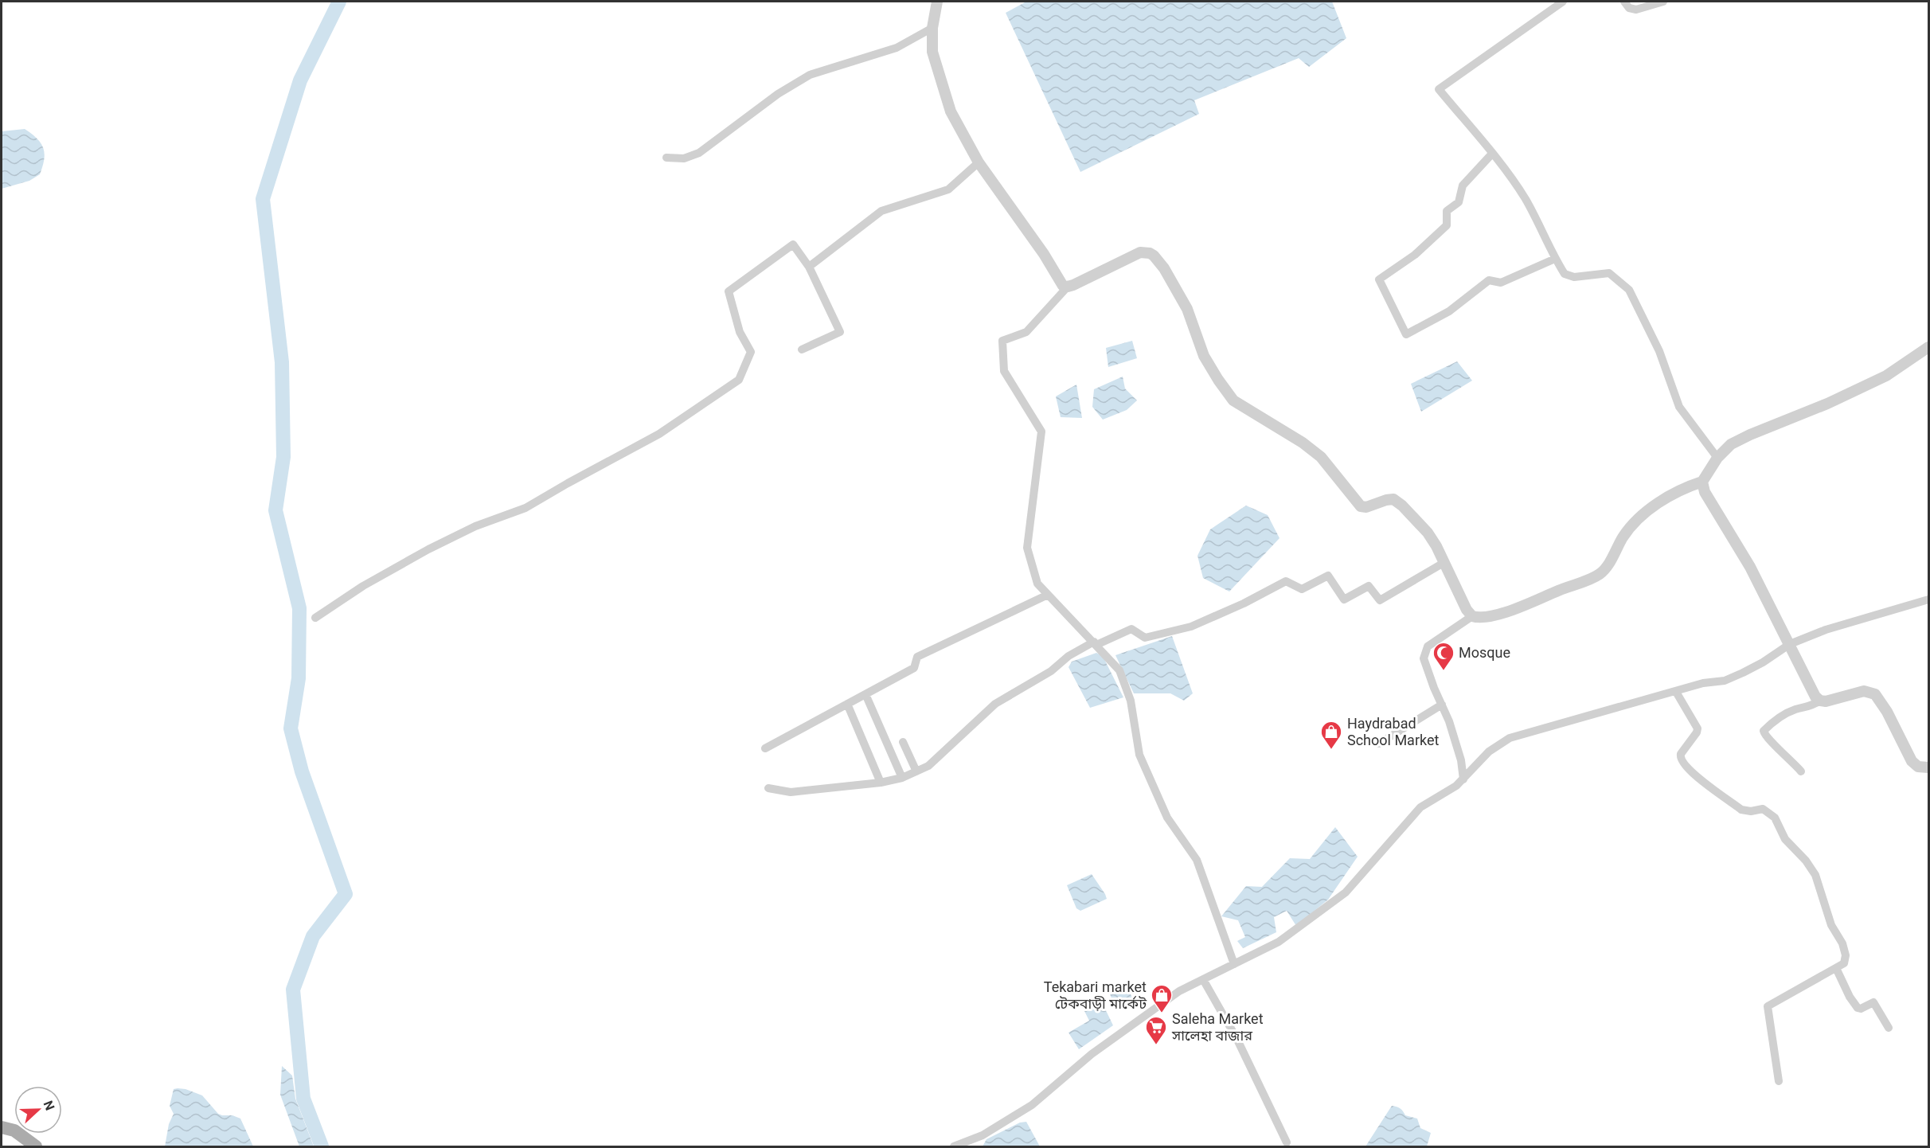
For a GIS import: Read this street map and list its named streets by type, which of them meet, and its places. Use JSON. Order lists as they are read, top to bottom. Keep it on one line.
{"places":{"mosque":["Mosque"],"shop":["Haydrabad School Market","Tekabari market টেকবাড়ী মার্কেট"],"supermarket":["Saleha Market সালেহা বাজার"]},"north":"right"}
